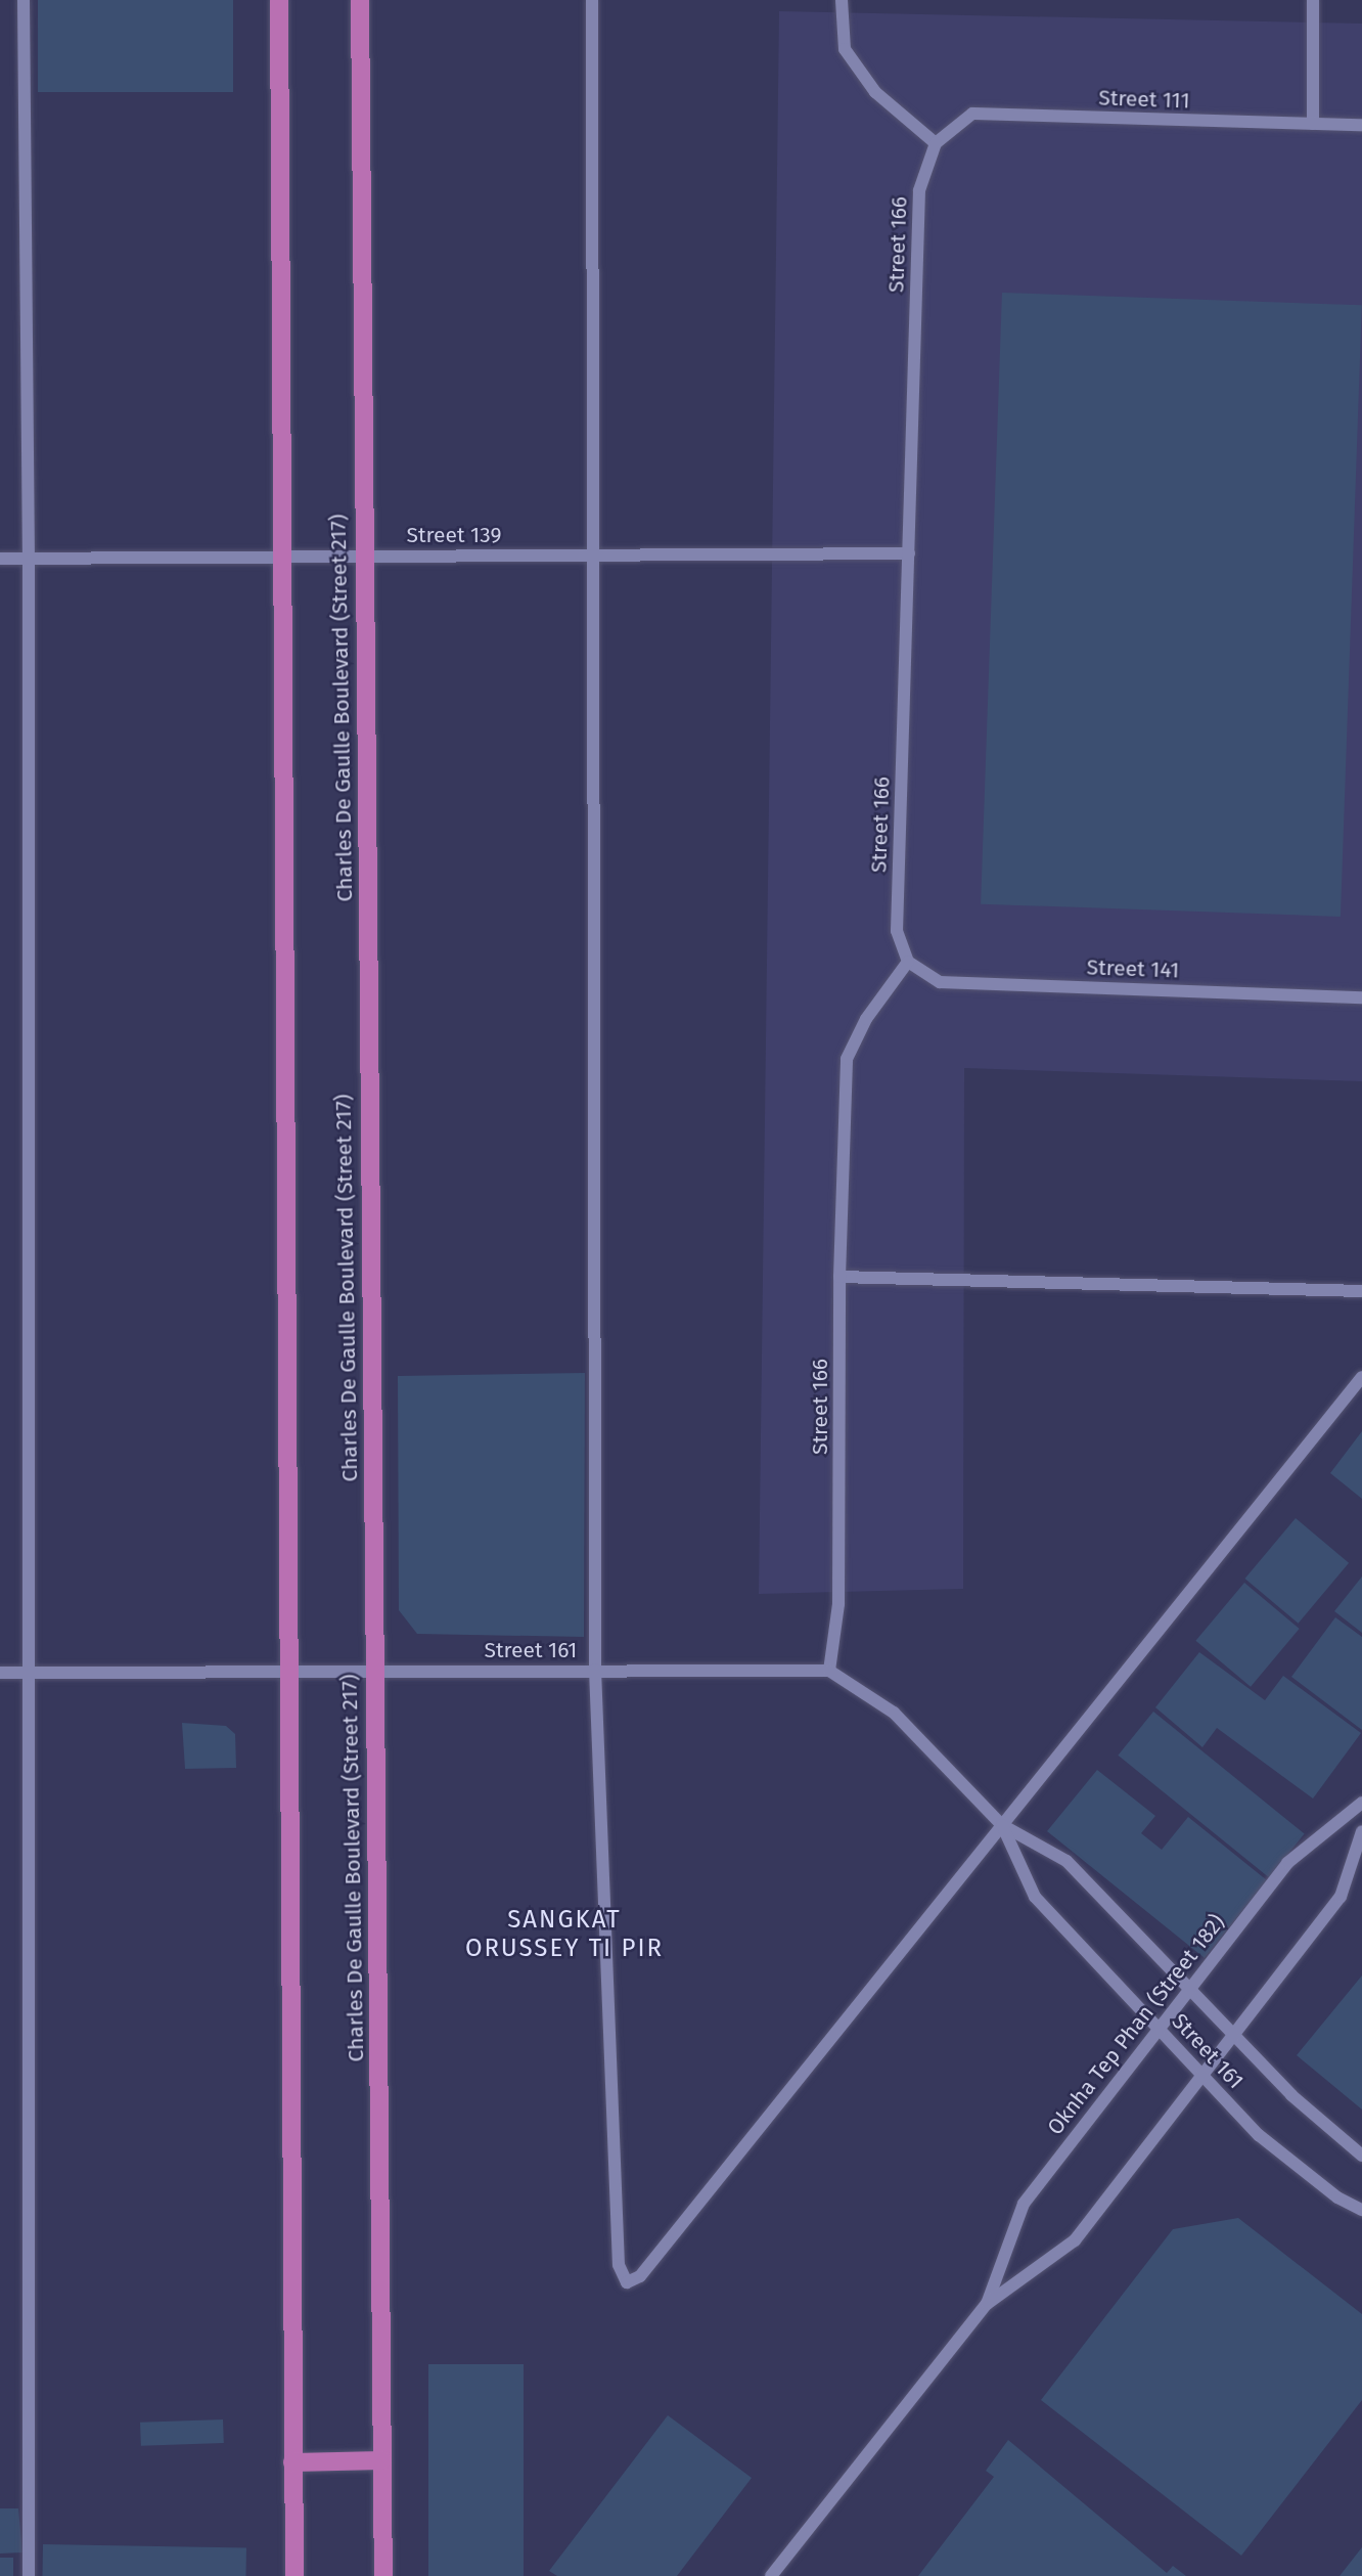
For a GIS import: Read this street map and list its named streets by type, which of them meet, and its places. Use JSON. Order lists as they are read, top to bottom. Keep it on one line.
{"streets":{"main road":["Charles De Gaulle Boulevard (Street 217)"],"street":["Street 111","Street 166","Street 139","Street 141","Street 161","Oknha Tep Phan (Street 182)"]},"crossings":[["Street 111","Street 166"],["Street 166","Street 139"],["Street 166","Street 141"],["Street 166","Street 161"],["Street 139","Charles De Gaulle Boulevard (Street 217)"],["Charles De Gaulle Boulevard (Street 217)","Street 161"],["Street 161","Oknha Tep Phan (Street 182)"]],"districts":["SANGKAT ORUSSEY TI PIR"]}
